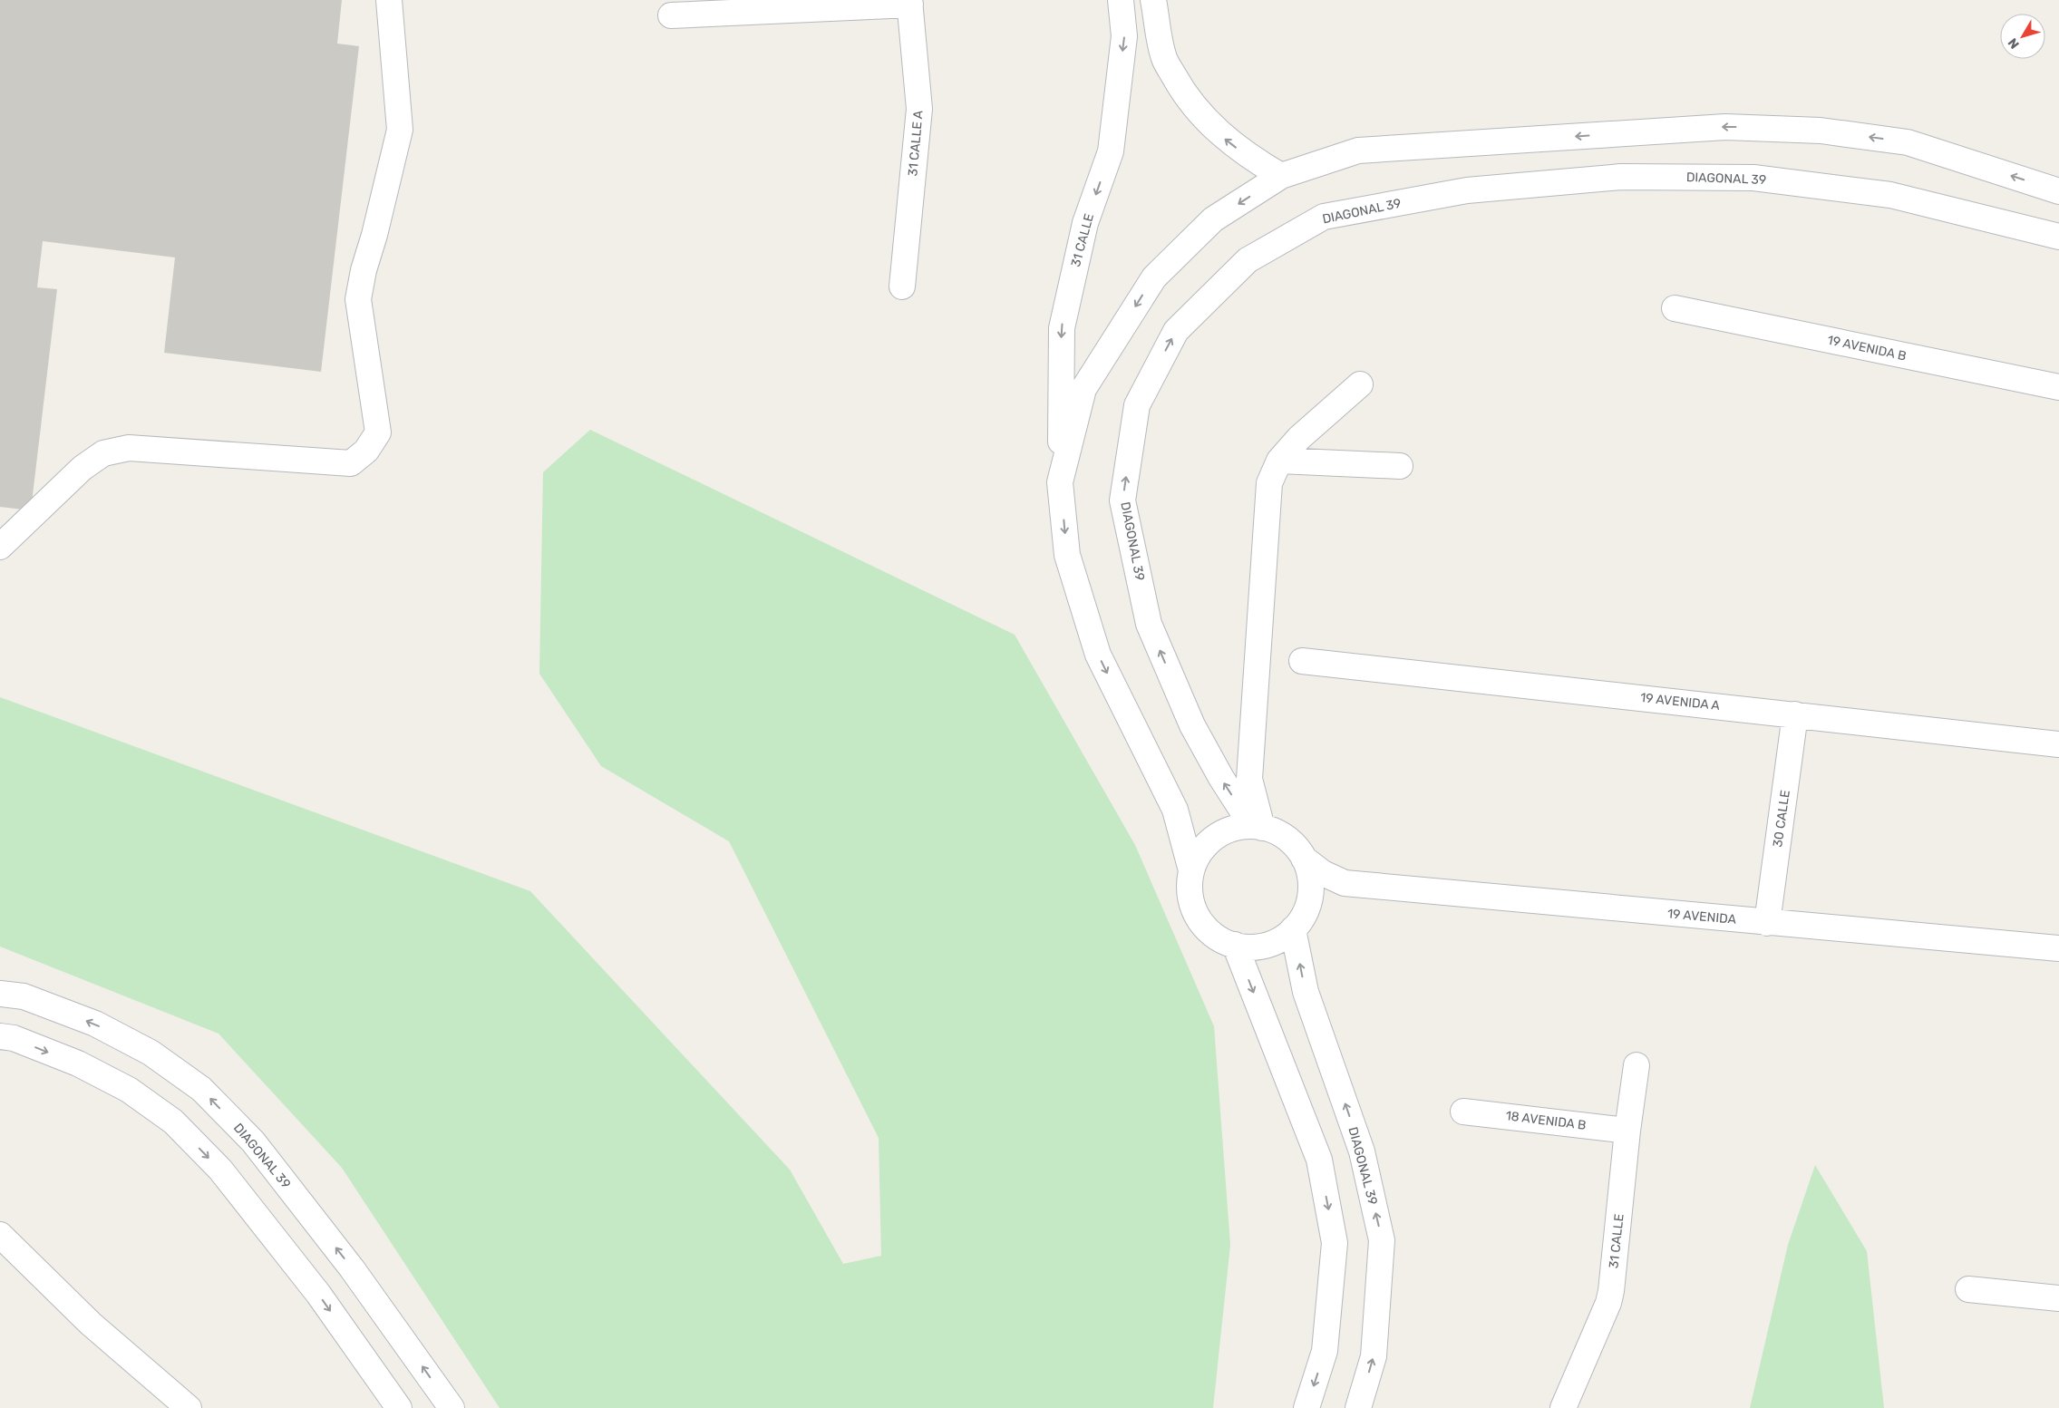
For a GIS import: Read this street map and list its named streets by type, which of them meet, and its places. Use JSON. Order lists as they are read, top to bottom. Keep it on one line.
{"streets":{"street":["31 CALLE A","DIAGONAL 39","31 CALLE","19 AVENIDA B","19 AVENIDA A","30 CALLE","19 AVENIDA","18 AVENIDA B"]},"crossings":[["DIAGONAL 39","19 AVENIDA"],["31 CALLE","18 AVENIDA B"],["19 AVENIDA A","30 CALLE"],["30 CALLE","19 AVENIDA"]],"one_way":["31 CALLE"],"north":"bottom left"}
